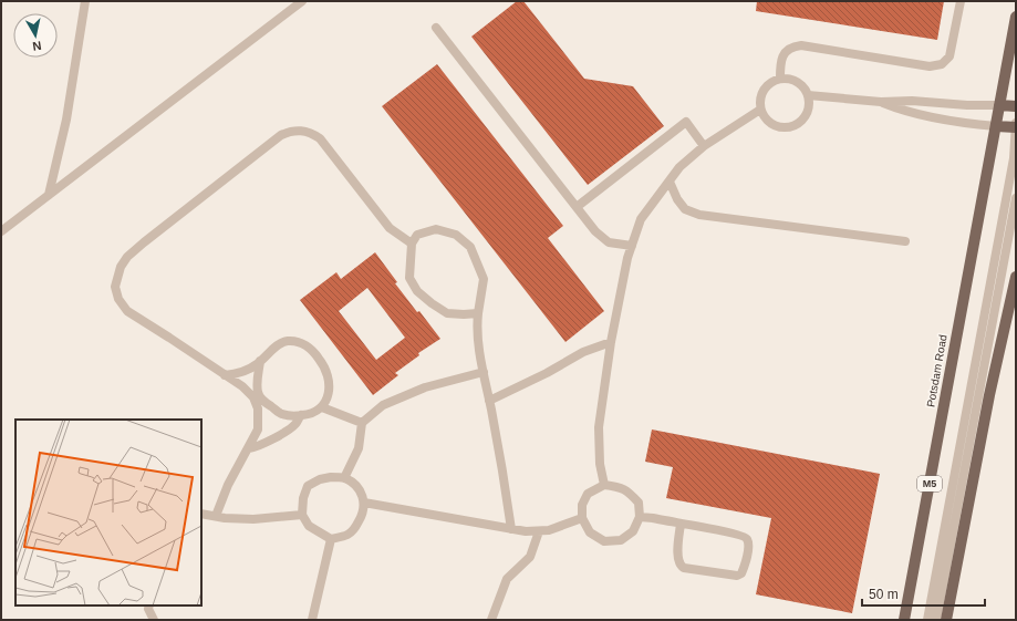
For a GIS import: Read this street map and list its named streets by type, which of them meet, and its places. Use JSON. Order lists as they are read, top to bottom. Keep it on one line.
{"streets":{"main road":["Potsdam Road","M5"]},"scale_bar":"50 m","north":"bottom"}
